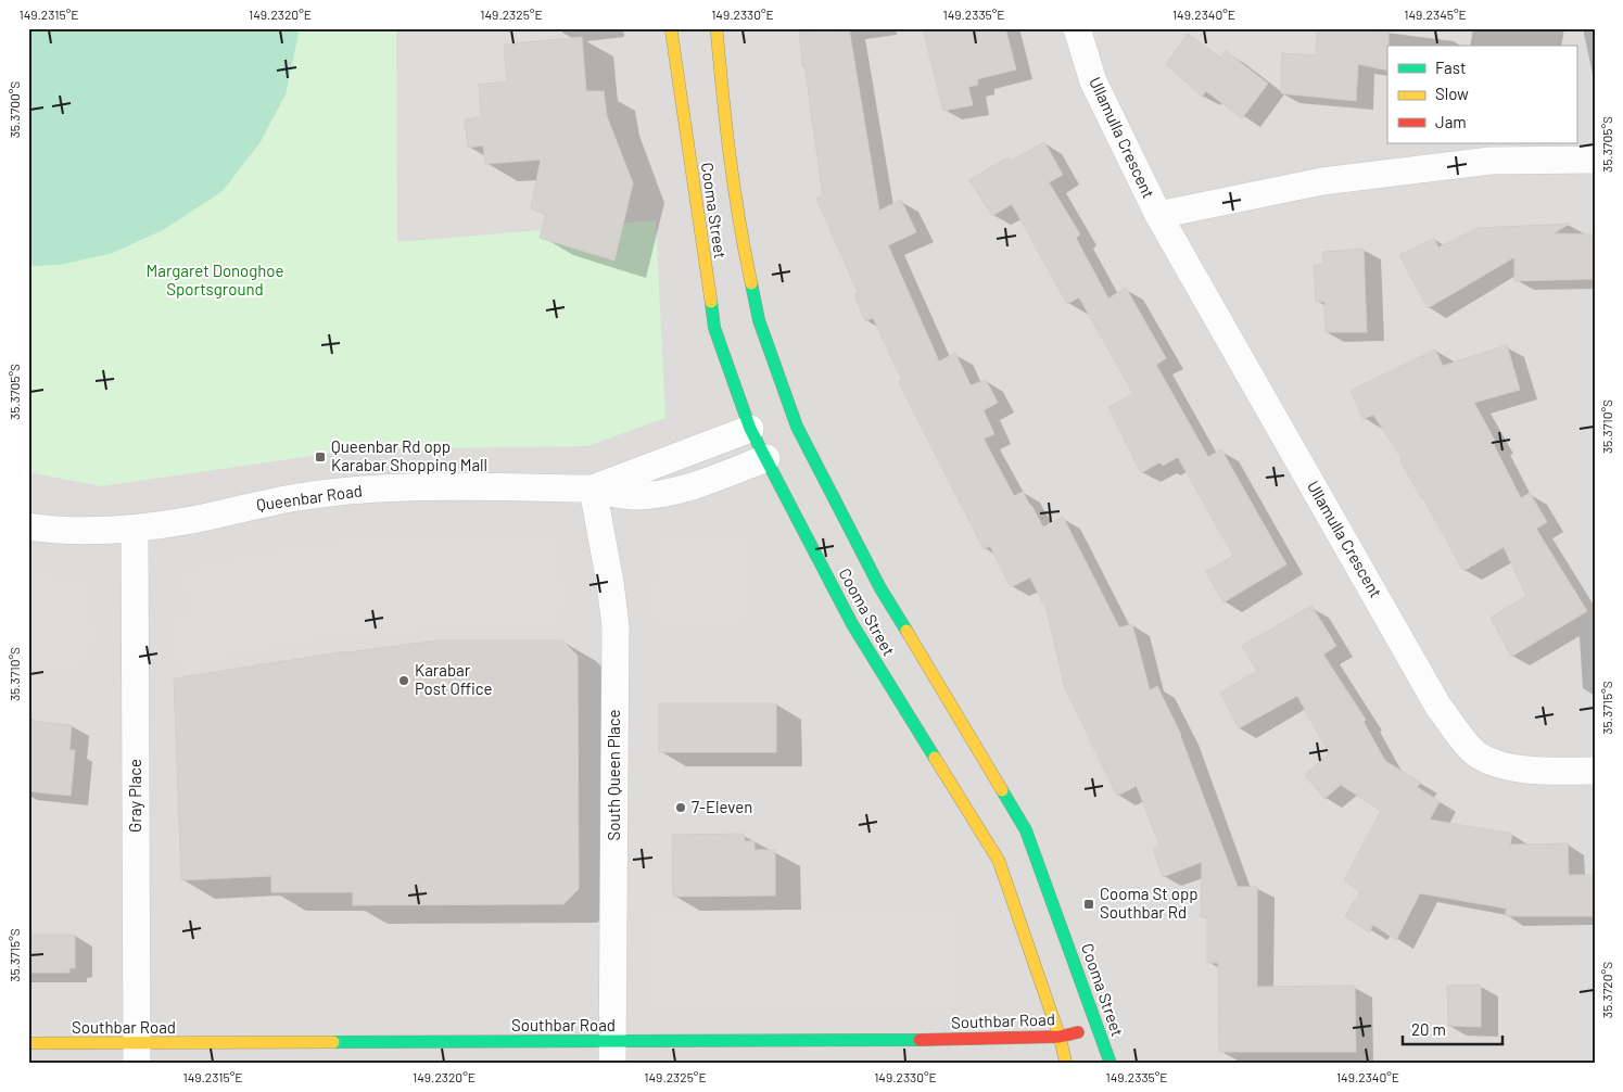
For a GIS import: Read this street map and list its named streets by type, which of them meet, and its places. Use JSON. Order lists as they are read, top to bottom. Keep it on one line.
{"streets":{"main road":["Cooma Street","Southbar Road"],"street":["Ullamulla Crescent","Queenbar Road","South Queen Place","Gray Place"]},"crossings":[["Cooma Street","Queenbar Road"],["Cooma Street","Southbar Road"],["Queenbar Road","South Queen Place"],["Queenbar Road","Gray Place"],["South Queen Place","Southbar Road"],["Gray Place","Southbar Road"]],"parks":["Margaret Donoghoe Sportsground"],"places":{"transit":["Queenbar Rd opp Karabar Shopping Mall","Cooma St opp Southbar Rd"],"other":["Karabar Post Office","7-Eleven"]},"legend":["Fast","Slow","Jam"],"scale_bar":"20 m","coordinates":["149.2315°E","149.2320°E","149.2325°E","149.2330°E","149.2335°E","149.2340°E","149.2345°E","35.3700°S","35.3705°S","35.3710°S","35.3715°S","35.3720°S"]}
